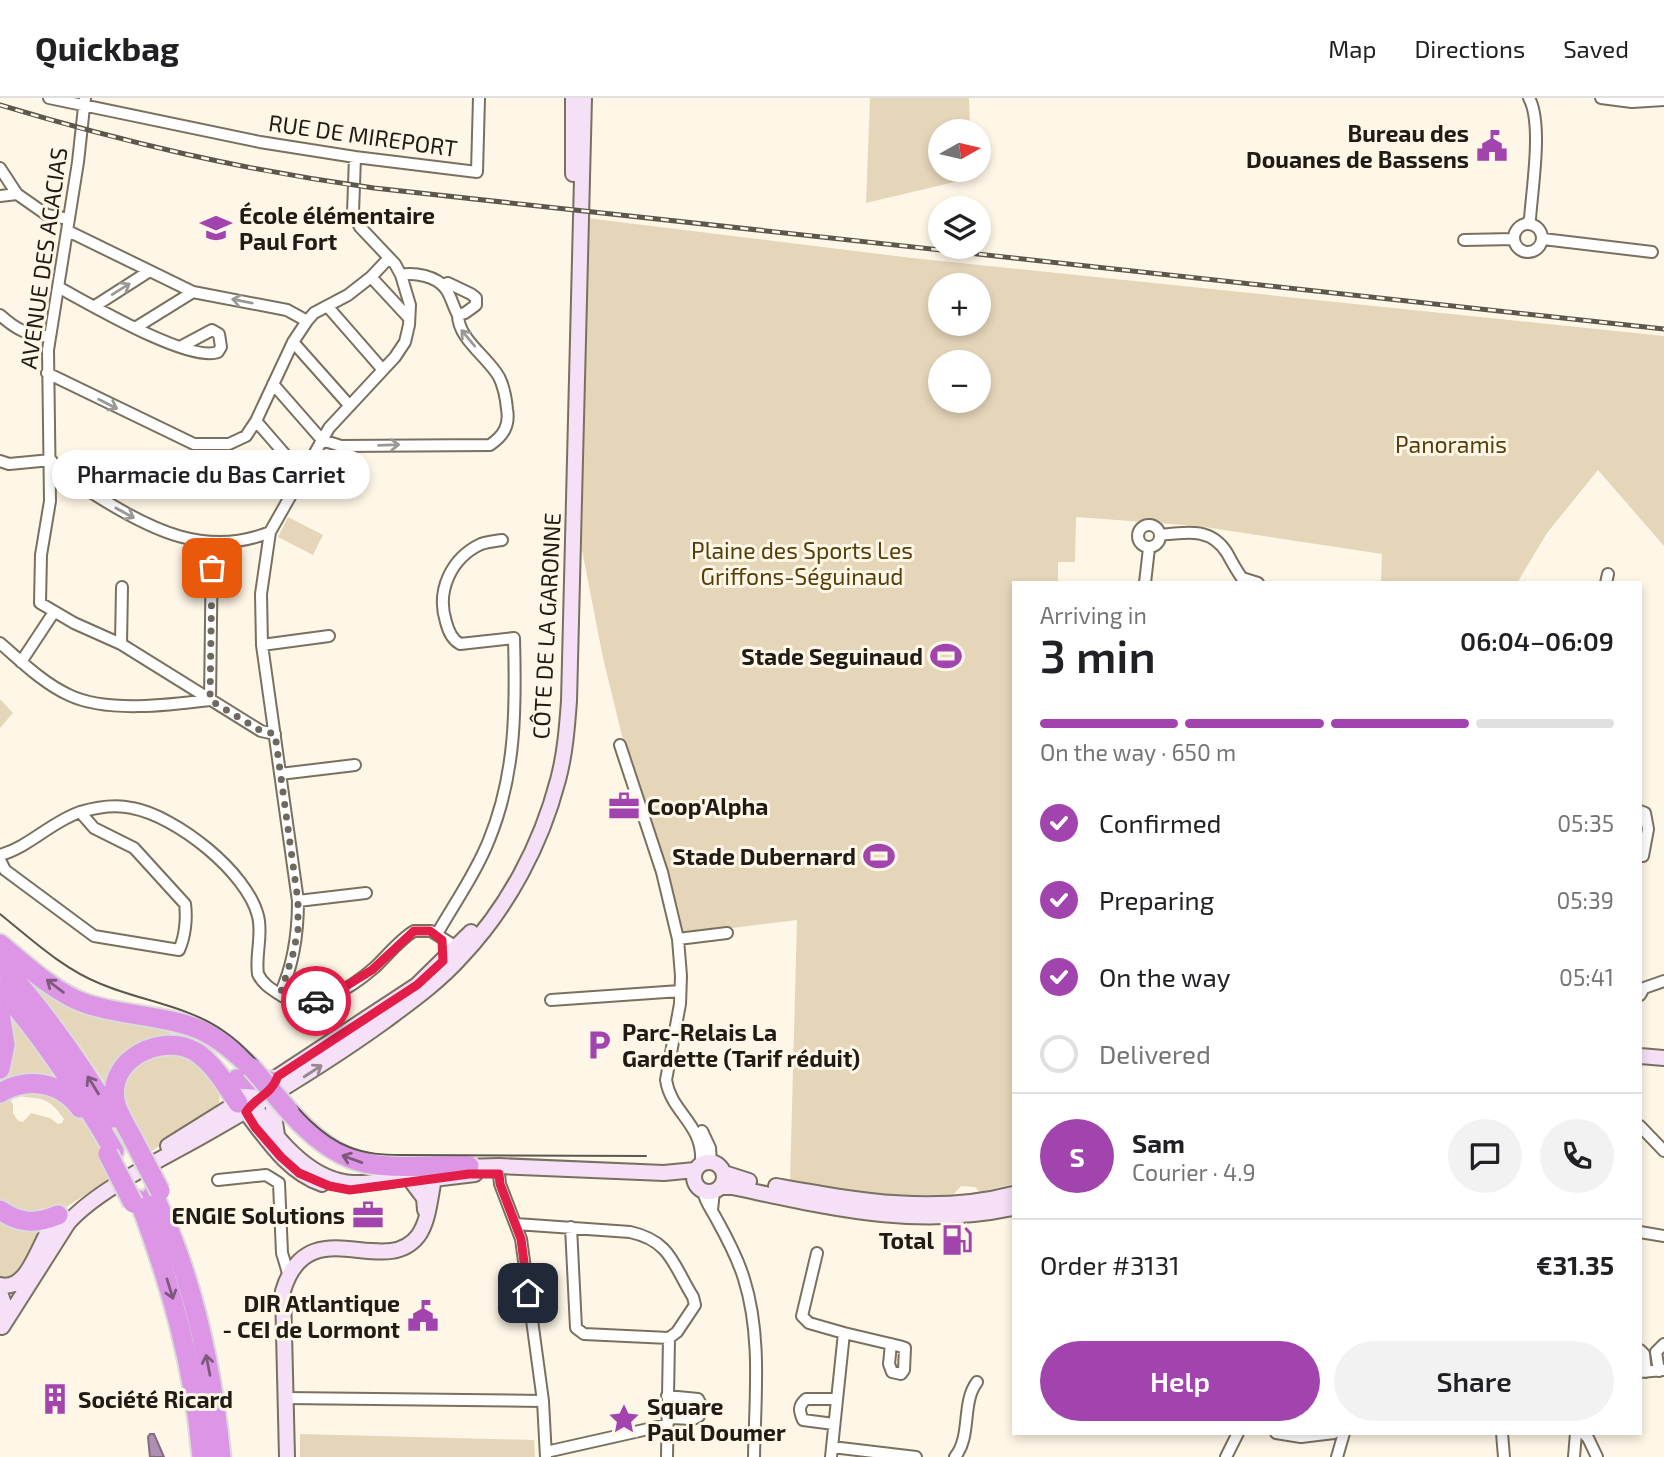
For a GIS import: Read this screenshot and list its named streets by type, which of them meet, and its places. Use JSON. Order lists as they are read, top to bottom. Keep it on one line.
{"streets":{"main road":["CÔTE DE LA GARONNE"],"street":["RUE DE MIREPORT","AVENUE DES ACACIAS"]},"crossings":[["RUE DE MIREPORT","AVENUE DES ACACIAS"]],"parks":["Panoramis","Plaine des Sports Les Griffons-Séguinaud"],"places":{"public building":["Bureau des Douanes de Bassens","DIR Atlantique - CEI de Lormont"],"school or university":["École élémentaire Paul Fort"],"other":["Pharmacie du Bas Carriet"],"sports":["Stade Seguinaud","Stade Dubernard"],"office":["Coop'Alpha","ENGIE Solutions"],"parking":["Parc-Relais La Gardette (Tarif réduit)"],"fuel station":["Total"],"building":["Société Ricard"],"place":["Square Paul Doumer"]},"north":"right","page":{"header":"Quickbag","nav":["Map","Directions","Saved"],"map_buttons":["+","−"],"bubble":"Pharmacie du Bas Carriet","heading":["3 min","Arriving in","06:04–06:09"],"panel":["Sam","Courier · 4.9","Order #3131","€31.35"],"bar":"On the way · 650 m","list":[["Confirmed","05:35"],["Preparing","05:39"],["On the way","05:41"],"Delivered"],"round":"S","buttons":["Help","Share"]}}
